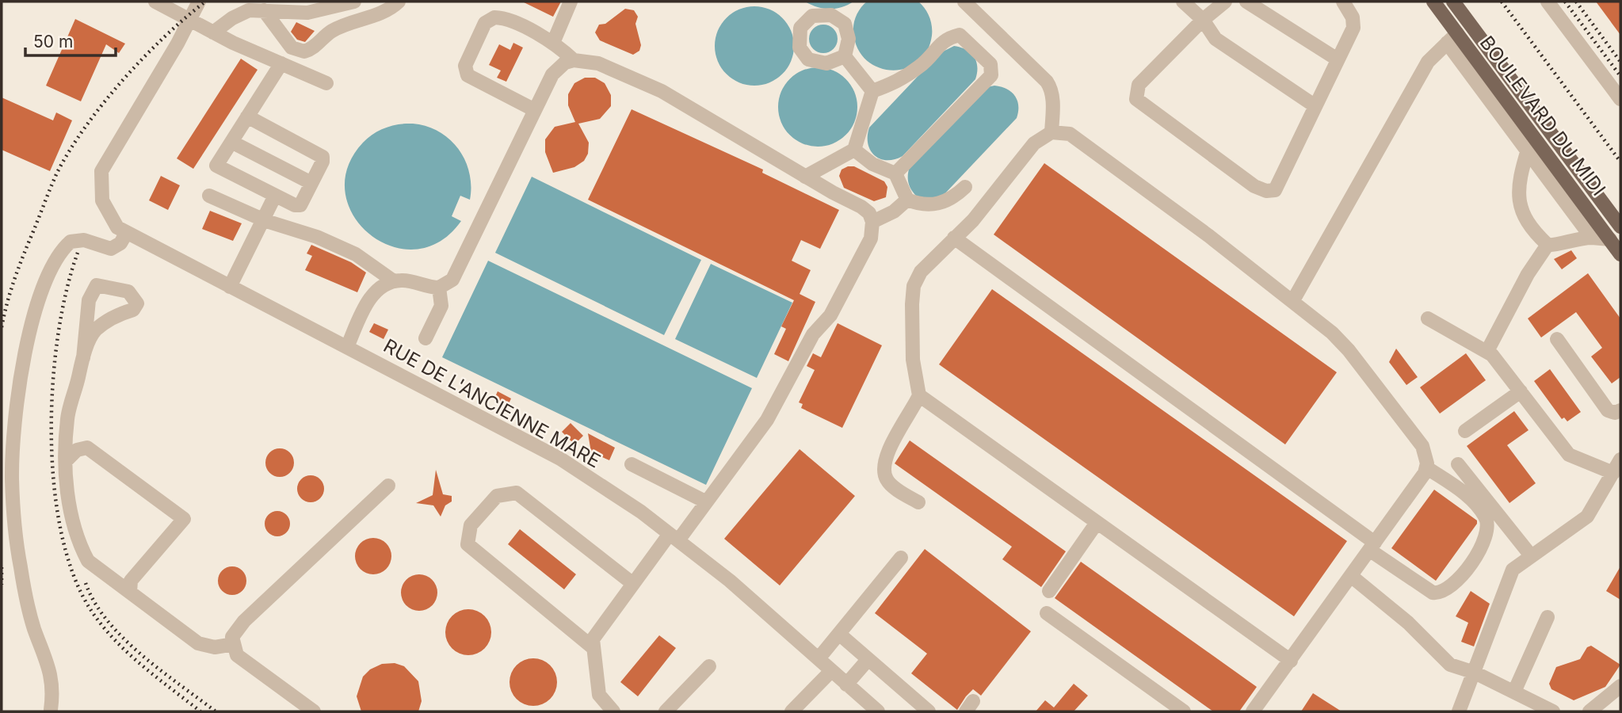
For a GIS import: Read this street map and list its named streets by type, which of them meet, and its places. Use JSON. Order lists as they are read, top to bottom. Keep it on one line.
{"streets":{"main road":["BOULEVARD DU MIDI"],"street":["RUE DE L'ANCIENNE MARE"]},"scale_bar":"50 m"}
